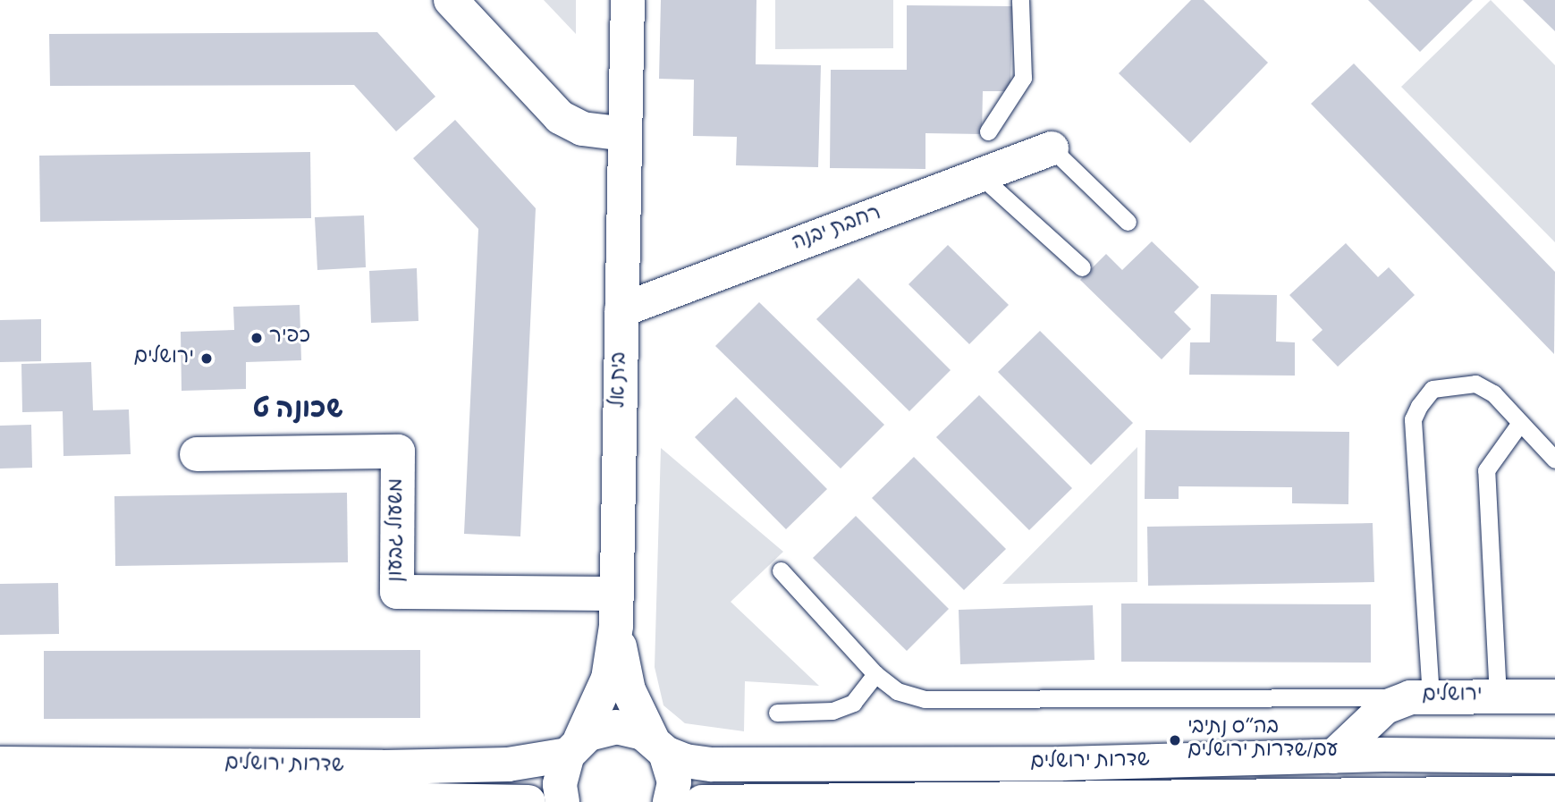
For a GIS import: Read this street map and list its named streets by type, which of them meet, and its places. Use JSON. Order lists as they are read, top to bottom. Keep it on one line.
{"streets":{"street":["רחבת יבנה","בית אל","משעול גבעון","ירושלים","שדרות ירושלים"]},"crossings":[["רחבת יבנה","בית אל"],["בית אל","משעול גבעון"],["בית אל","שדרות ירושלים"],["ירושלים","שדרות ירושלים"]],"districts":["שכונה ט"],"places":["כפיר","ירושלים","בה״ס נתיבי עם/שדרות ירושלים"]}
